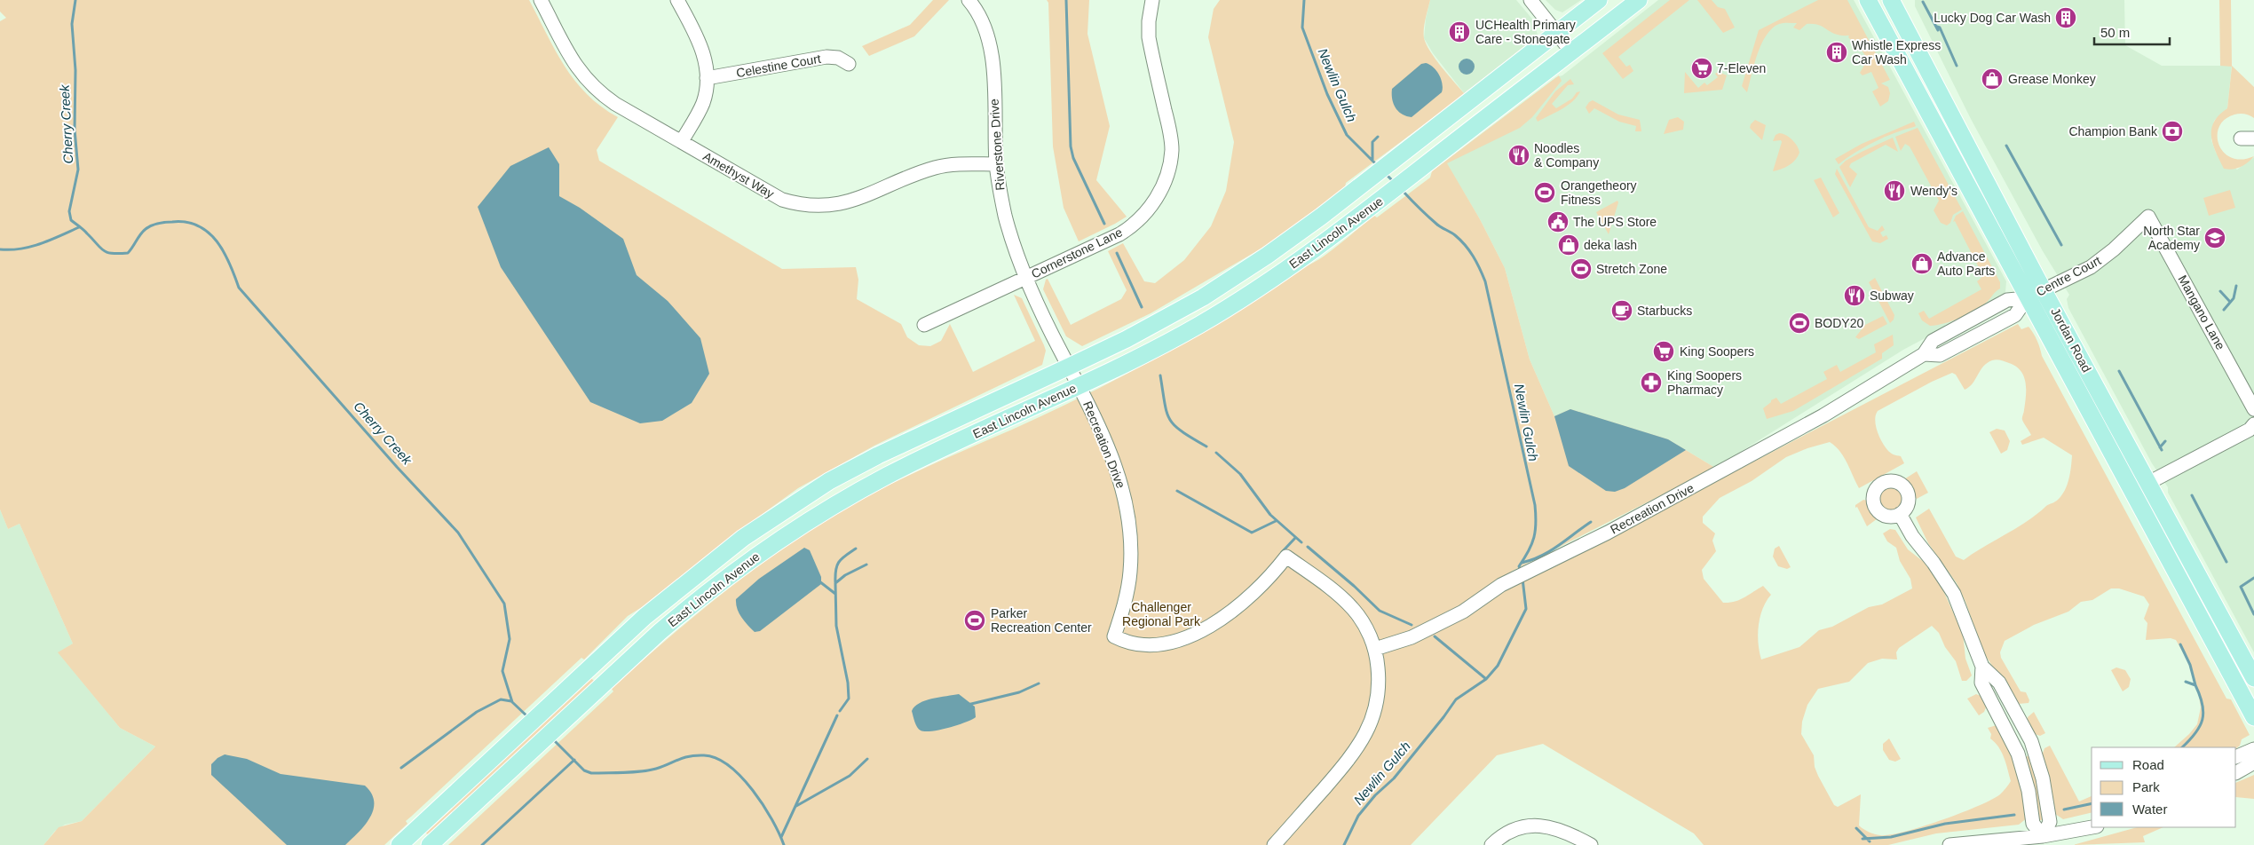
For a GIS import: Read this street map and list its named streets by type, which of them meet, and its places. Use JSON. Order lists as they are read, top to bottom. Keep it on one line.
{"streets":{"main road":["East Lincoln Avenue","Jordan Road"],"street":["Celestine Court","Riverstone Drive","Amethyst Way","Cornerstone Lane","Centre Court","Mangano Lane","Recreation Drive"]},"crossings":[["Riverstone Drive","Amethyst Way"],["Riverstone Drive","East Lincoln Avenue"],["Riverstone Drive","Cornerstone Lane"],["Riverstone Drive","Recreation Drive"],["East Lincoln Avenue","Recreation Drive"],["Centre Court","Mangano Lane"],["Centre Court","Jordan Road"],["Centre Court","Recreation Drive"],["Jordan Road","Recreation Drive"]],"water":["Newlin Gulch","Cherry Creek"],"parks":["Challenger Regional Park"],"places":{"building":["Lucky Dog Car Wash","UCHealth Primary Care - Stonegate","Whistle Express Car Wash"],"supermarket":["7-Eleven","King Soopers"],"shop":["Grease Monkey","deka lash","Advance Auto Parts"],"bank":["Champion Bank"],"restaurant":["Noodles & Company","Wendy's","Subway"],"sports":["Orangetheory Fitness","Stretch Zone","BODY20","Parker Recreation Center"],"public building":["The UPS Store"],"school or university":["North Star Academy"],"cafe":["Starbucks"],"pharmacy":["King Soopers Pharmacy"]},"legend":["Road","Park","Water"],"scale_bar":"50 m"}
